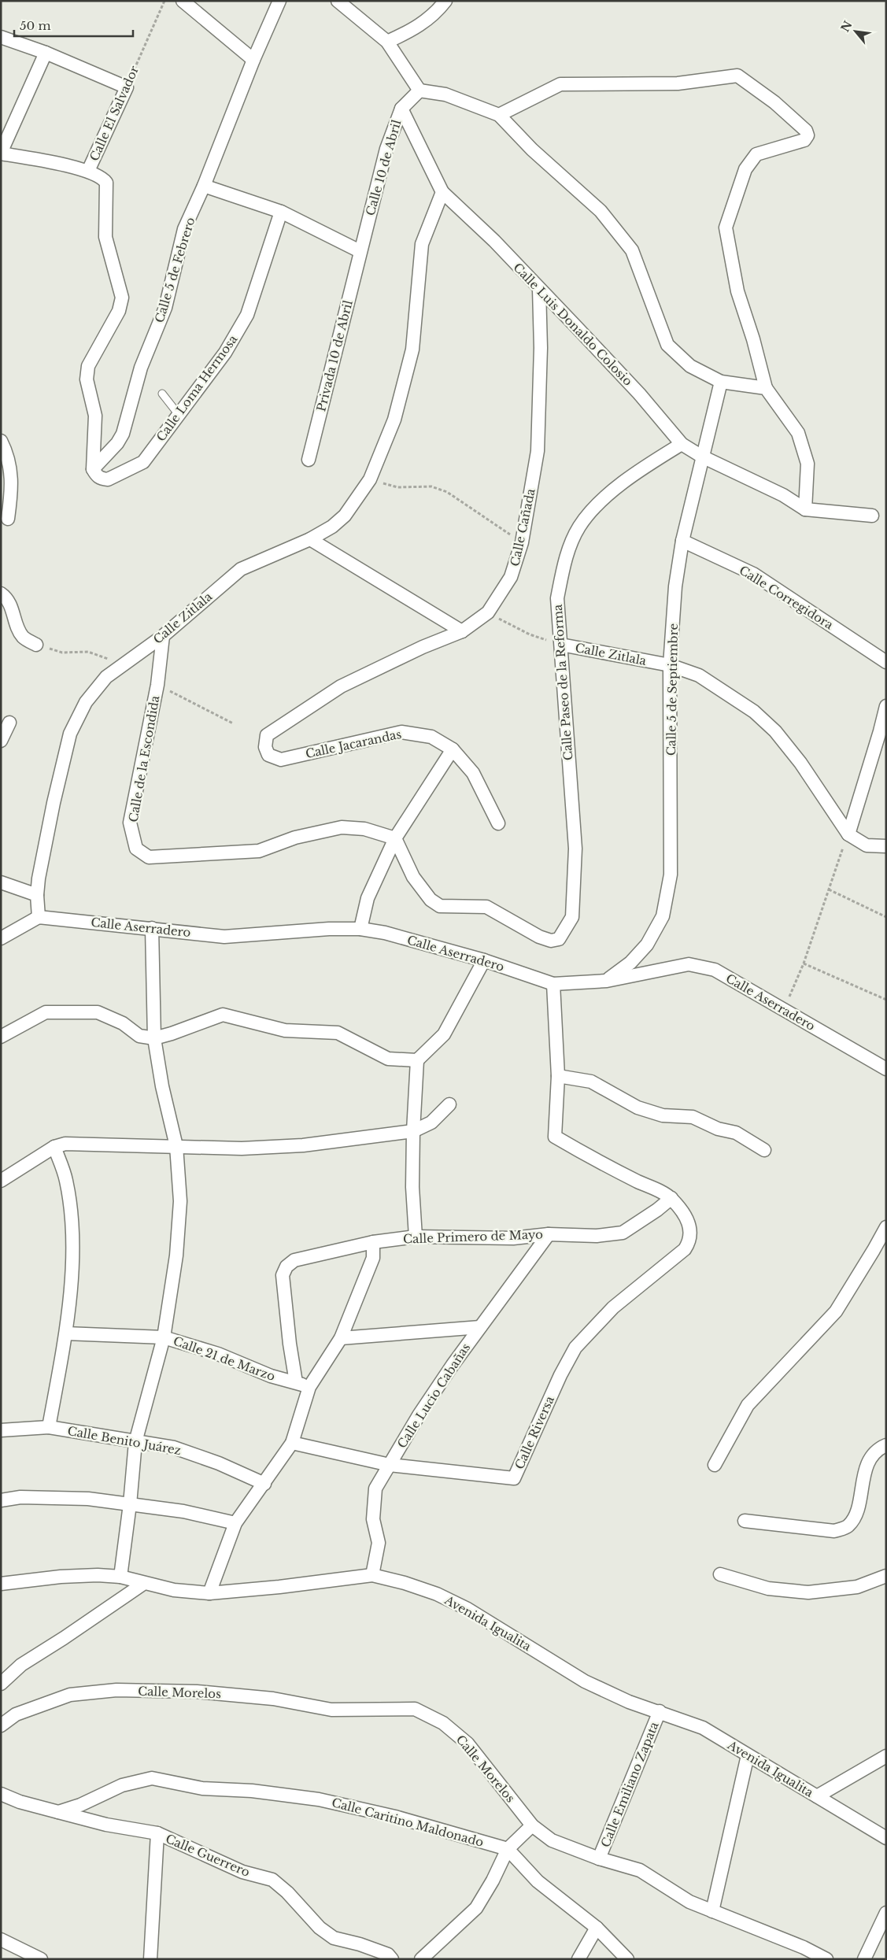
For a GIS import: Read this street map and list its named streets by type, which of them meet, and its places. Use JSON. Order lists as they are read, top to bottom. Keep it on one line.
{"streets":{"street":["Calle El Salvador","Calle 10 de Abril","Calle 5 de Febrero","Calle Luis Donaldo Colosio","Privada 10 de Abril","Calle Loma Hermosa","Calle Cañada","Calle Corregidora","Calle Zitlala","Calle Paseo de la Reforma","Calle 5 de Septiembre","Calle Jacarandas","Calle de la Escondida","Calle Aserradero","Calle Primero de Mayo","Calle 21 de Marzo","Calle Lucio Cabañas","Calle Riversa","Calle Benito Juárez","Avenida Igualita","Calle Morelos","Calle Emiliano Zapata","Calle Caritino Maldonado","Calle Guerrero"]},"crossings":[["Calle El Salvador","Calle 5 de Febrero"],["Calle El Salvador","Calle Loma Hermosa"],["Calle 10 de Abril","Privada 10 de Abril"],["Calle 5 de Febrero","Calle Loma Hermosa"],["Calle Luis Donaldo Colosio","Calle Cañada"],["Calle Luis Donaldo Colosio","Calle Zitlala"],["Calle Luis Donaldo Colosio","Calle Paseo de la Reforma"],["Calle Luis Donaldo Colosio","Calle 5 de Septiembre"],["Calle Cañada","Calle Zitlala"],["Calle Cañada","Calle Jacarandas"],["Calle Corregidora","Calle 5 de Septiembre"],["Calle Zitlala","Calle Paseo de la Reforma"],["Calle Zitlala","Calle 5 de Septiembre"],["Calle Zitlala","Calle de la Escondida"],["Calle Zitlala","Calle Aserradero"],["Calle Paseo de la Reforma","Calle de la Escondida"],["Calle 5 de Septiembre","Calle Aserradero"],["Calle Primero de Mayo","Calle 21 de Marzo"],["Calle Primero de Mayo","Calle Lucio Cabañas"],["Calle Primero de Mayo","Calle Riversa"],["Calle Lucio Cabañas","Calle Riversa"],["Calle Lucio Cabañas","Avenida Igualita"],["Avenida Igualita","Calle Emiliano Zapata"],["Calle Morelos","Calle Emiliano Zapata"],["Calle Caritino Maldonado","Calle Guerrero"]],"scale_bar":"50 m","north":"top left"}
